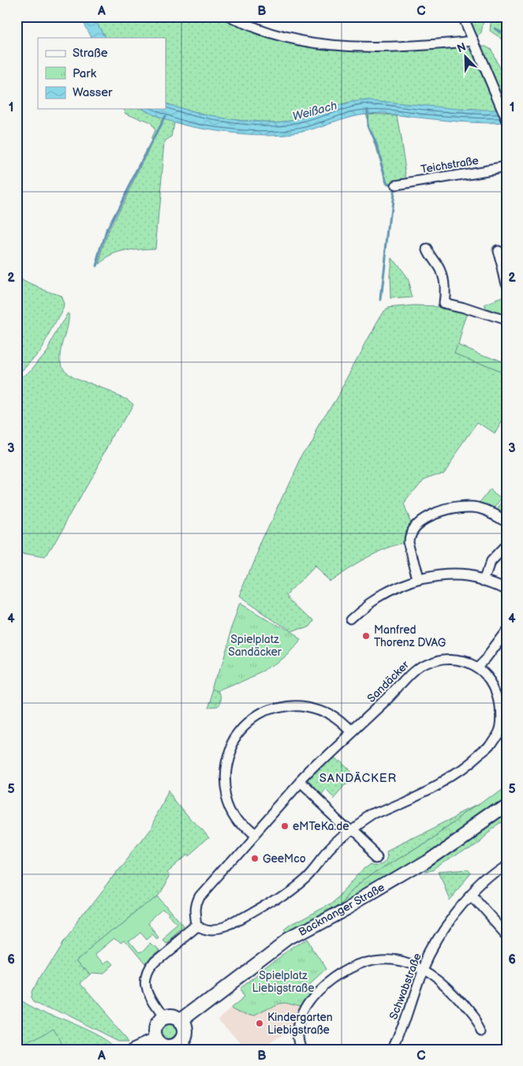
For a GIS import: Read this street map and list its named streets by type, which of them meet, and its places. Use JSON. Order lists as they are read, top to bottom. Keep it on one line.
{"streets":{"street":["Teichstraße","Sandäcker","Backnanger Straße","Schwabstraße"]},"districts":["SANDÄCKER"],"water":["Weißach"],"parks":["Spielplatz Sandäcker","Spielplatz Liebigstraße"],"places":["Manfred Thorenz DVAG","eMTeKa.de","GeeMco","Kindergarten Liebigstraße"],"legend":["Straße","Park","Wasser"],"north":"top left","grid":{"columns":["A","B","C"],"rows":["1","2","3","4","5","6"]}}
